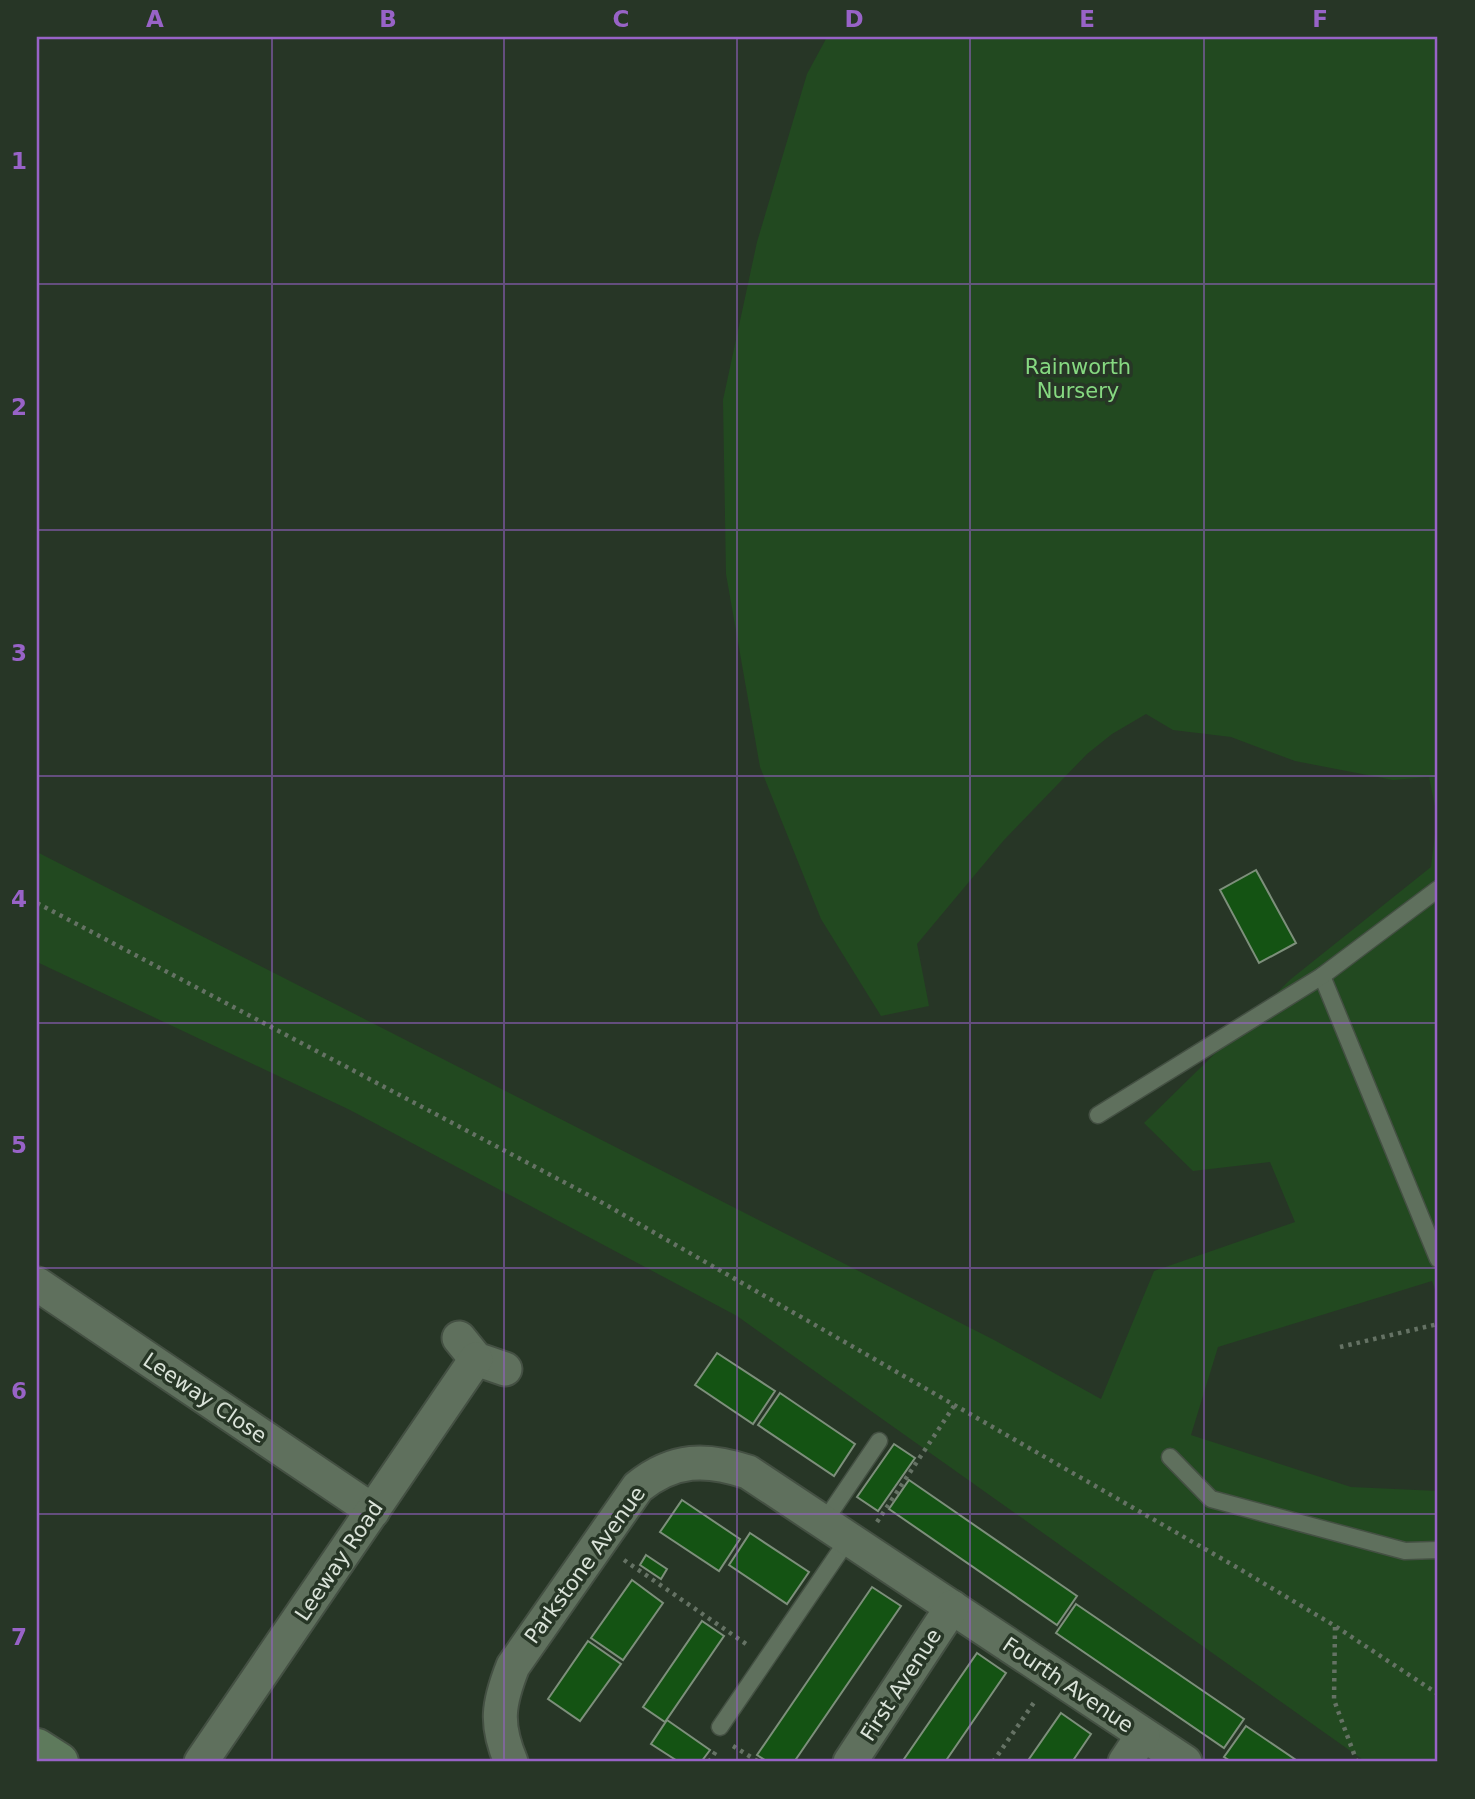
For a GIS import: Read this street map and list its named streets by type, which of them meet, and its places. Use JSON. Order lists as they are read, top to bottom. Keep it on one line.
{"streets":{"street":["Leeway Close","Leeway Road","Parkstone Avenue","First Avenue","Fourth Avenue"]},"crossings":[["Leeway Close","Leeway Road"],["Parkstone Avenue","First Avenue"],["Parkstone Avenue","Fourth Avenue"],["First Avenue","Fourth Avenue"]],"parks":["Rainworth Nursery"],"grid":{"columns":["A","B","C","D","E","F"],"rows":["1","2","3","4","5","6","7"]}}
